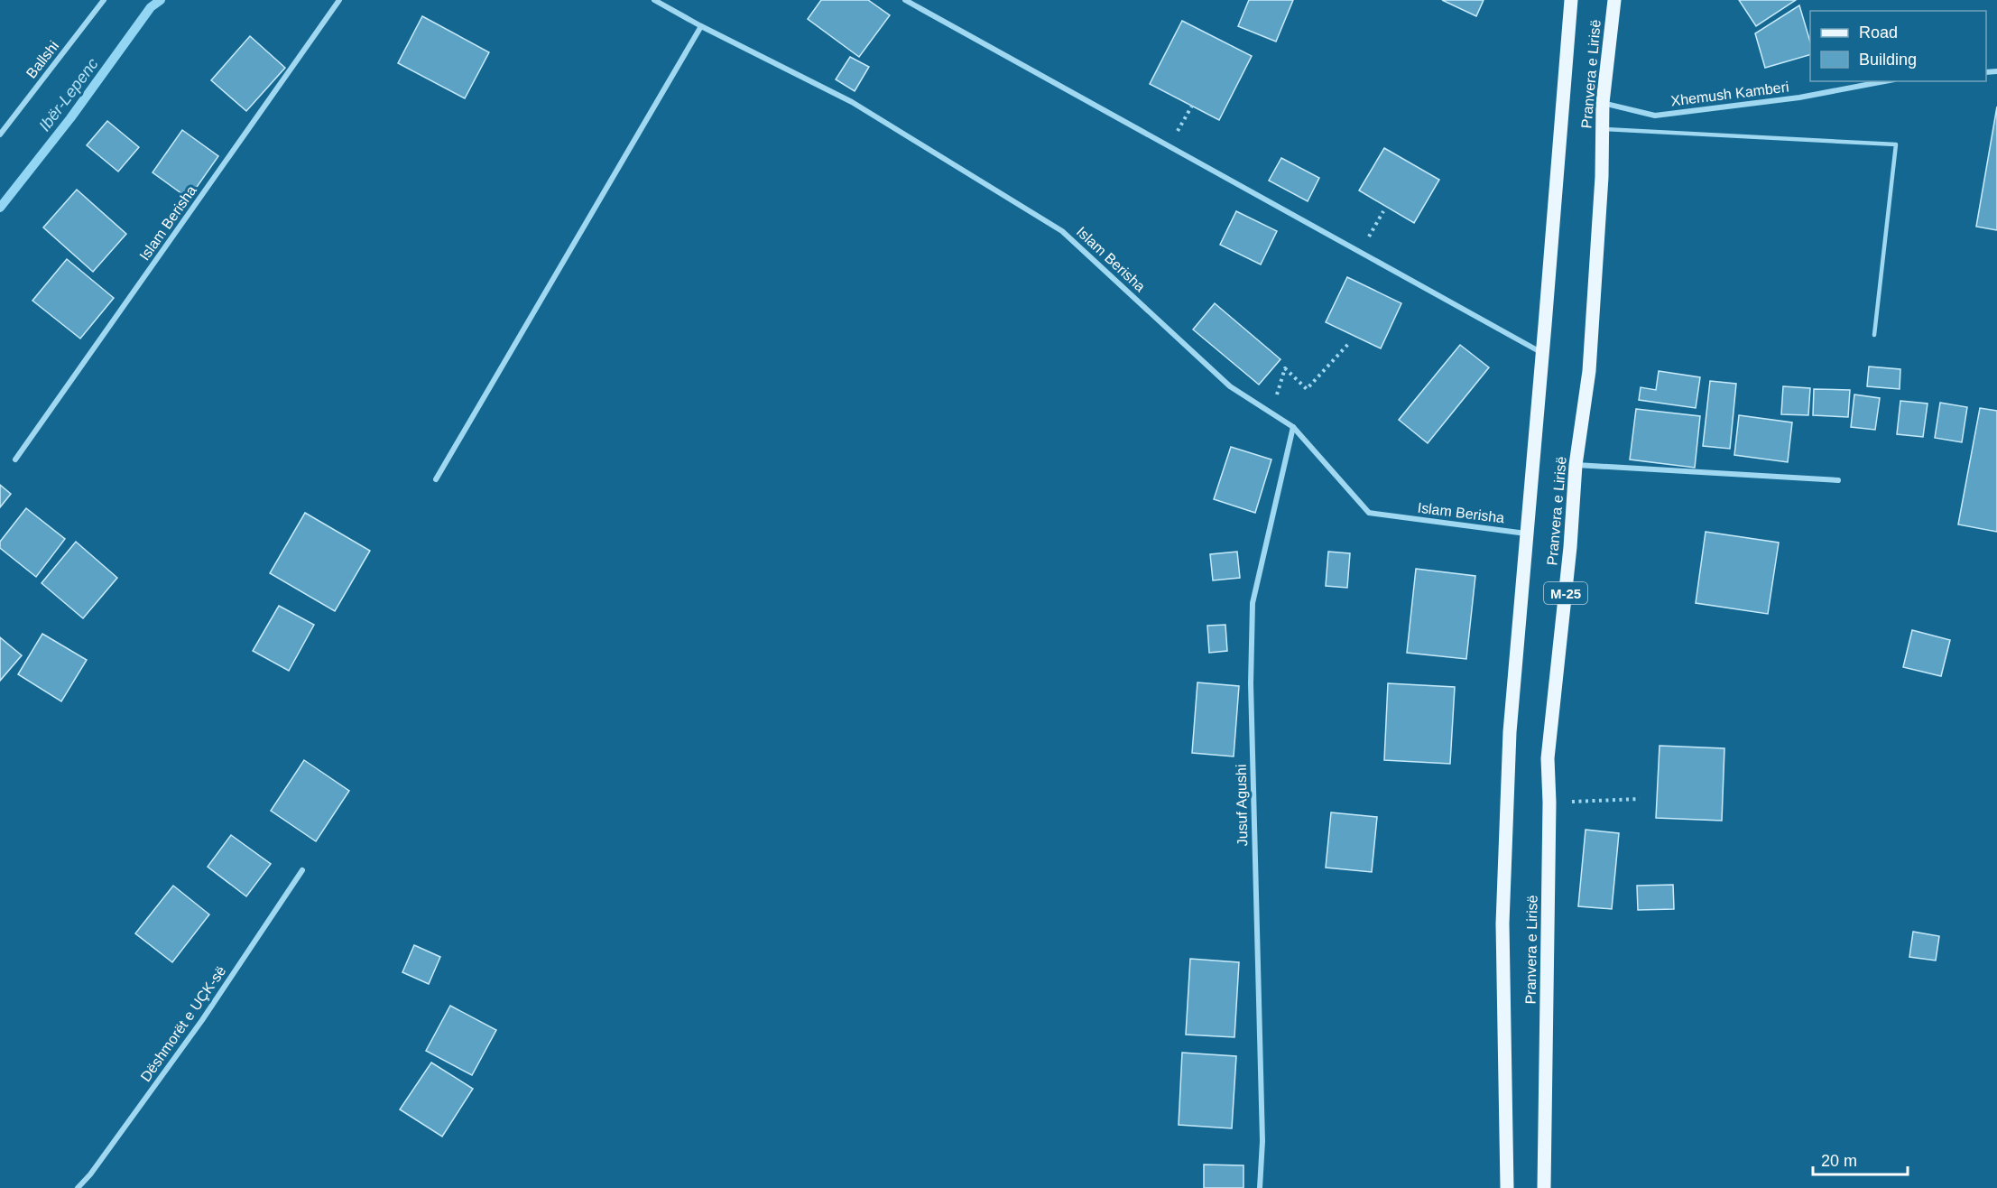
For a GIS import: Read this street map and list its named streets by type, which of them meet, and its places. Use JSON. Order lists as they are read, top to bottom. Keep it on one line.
{"streets":{"main road":["Pranvera e Lirisë","M-25"],"street":["Ballshi","Xhemush Kamberi","Islam Berisha","Jusuf Agushi","Dëshmorët e UÇK-së"]},"crossings":[["Pranvera e Lirisë","Xhemush Kamberi"],["Pranvera e Lirisë","Islam Berisha"],["Islam Berisha","Jusuf Agushi"]],"water":["Ibër-Lepenc"],"legend":["Road","Building"],"scale_bar":"20 m"}
